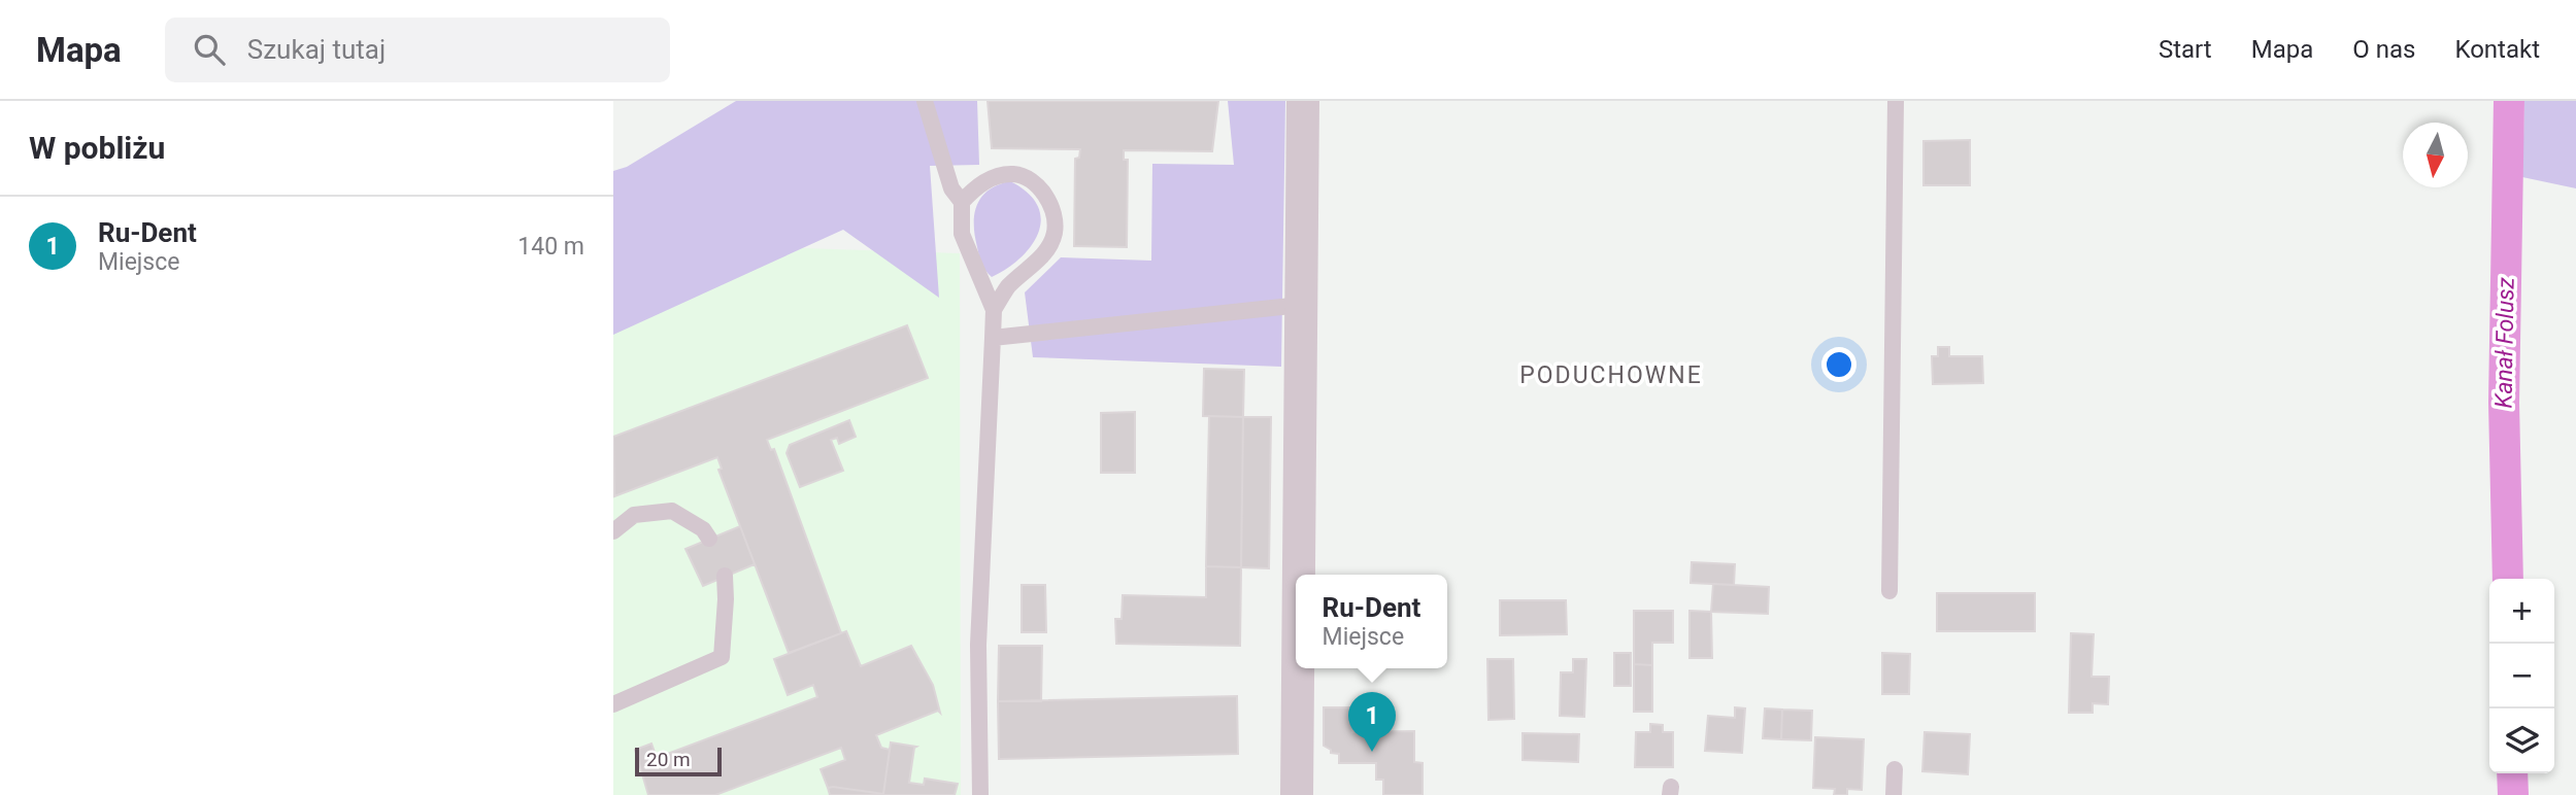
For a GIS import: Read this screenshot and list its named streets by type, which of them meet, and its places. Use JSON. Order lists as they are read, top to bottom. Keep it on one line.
{"districts":["PODUCHOWNE"],"water":["Kanał Folusz"],"scale_bar":"20 m","north":"bottom","page":{"header":"Mapa","search":"Szukaj tutaj","nav":["Start","Mapa","O nas","Kontakt"],"heading":"W pobliżu","list":[{"mark":"1","name":"Ru-Dent","note":"Miejsce","value":"140 m"}],"popup":["Ru-Dent","Miejsce"],"map_buttons":["+","−"],"pins":"1","scale":"20 m"}}
